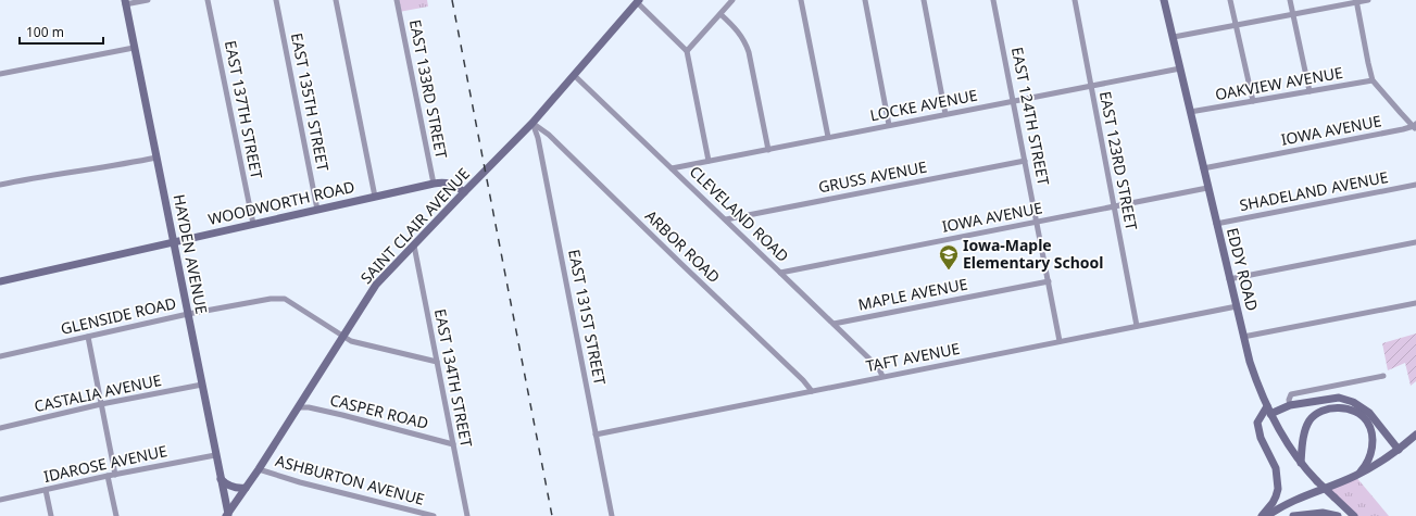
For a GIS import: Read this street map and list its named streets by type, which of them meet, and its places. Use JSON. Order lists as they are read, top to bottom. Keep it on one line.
{"streets":{"street":["OAKVIEW AVENUE","EAST 133RD STREET","EAST 135TH STREET","LOCKE AVENUE","EAST 137TH STREET","EAST 124TH STREET","IOWA AVENUE","EAST 123RD STREET","GRUSS AVENUE","SHADELAND AVENUE","WOODWORTH ROAD","CLEVELAND ROAD","SAINT CLAIR AVENUE","ARBOR ROAD","HAYDEN AVENUE","EDDY ROAD","MAPLE AVENUE","GLENSIDE ROAD","EAST 131ST STREET","TAFT AVENUE","EAST 134TH STREET","CASTALIA AVENUE","CASPER ROAD","IDAROSE AVENUE","ASHBURTON AVENUE"]},"crossings":[["OAKVIEW AVENUE","EDDY ROAD"],["EAST 133RD STREET","WOODWORTH ROAD"],["EAST 135TH STREET","WOODWORTH ROAD"],["LOCKE AVENUE","EAST 124TH STREET"],["LOCKE AVENUE","EAST 123RD STREET"],["LOCKE AVENUE","CLEVELAND ROAD"],["LOCKE AVENUE","EDDY ROAD"],["EAST 137TH STREET","WOODWORTH ROAD"],["EAST 124TH STREET","IOWA AVENUE"],["EAST 124TH STREET","GRUSS AVENUE"],["EAST 124TH STREET","MAPLE AVENUE"],["EAST 124TH STREET","TAFT AVENUE"],["IOWA AVENUE","EAST 123RD STREET"],["IOWA AVENUE","CLEVELAND ROAD"],["IOWA AVENUE","EDDY ROAD"],["EAST 123RD STREET","TAFT AVENUE"],["GRUSS AVENUE","CLEVELAND ROAD"],["SHADELAND AVENUE","EDDY ROAD"],["WOODWORTH ROAD","SAINT CLAIR AVENUE"],["WOODWORTH ROAD","HAYDEN AVENUE"],["CLEVELAND ROAD","SAINT CLAIR AVENUE"],["CLEVELAND ROAD","MAPLE AVENUE"],["CLEVELAND ROAD","TAFT AVENUE"],["SAINT CLAIR AVENUE","ARBOR ROAD"],["SAINT CLAIR AVENUE","HAYDEN AVENUE"],["SAINT CLAIR AVENUE","GLENSIDE ROAD"],["SAINT CLAIR AVENUE","EAST 131ST STREET"],["SAINT CLAIR AVENUE","EAST 134TH STREET"],["SAINT CLAIR AVENUE","CASPER ROAD"],["SAINT CLAIR AVENUE","ASHBURTON AVENUE"],["ARBOR ROAD","EAST 131ST STREET"],["ARBOR ROAD","TAFT AVENUE"],["HAYDEN AVENUE","GLENSIDE ROAD"],["HAYDEN AVENUE","CASTALIA AVENUE"],["HAYDEN AVENUE","IDAROSE AVENUE"],["EDDY ROAD","TAFT AVENUE"],["GLENSIDE ROAD","EAST 134TH STREET"],["EAST 131ST STREET","TAFT AVENUE"],["EAST 134TH STREET","CASPER ROAD"]],"places":{"school or university":["Iowa-Maple Elementary School"]},"scale_bar":"100 m"}
